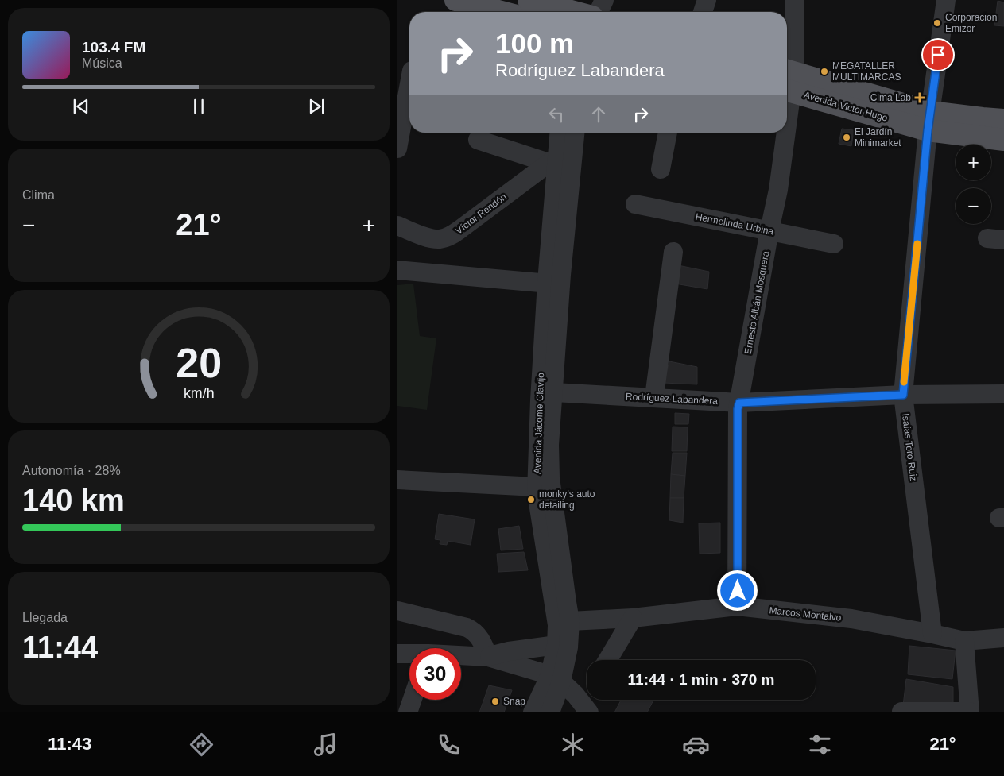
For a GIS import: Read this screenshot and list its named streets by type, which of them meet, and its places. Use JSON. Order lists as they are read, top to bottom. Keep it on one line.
{"streets":{"main road":["Avenida Victor Hugo"],"street":["Víctor Rendón","Hermelinda Urbina","Ernesto Albán Mosquera","Rodríguez Labandera","Avenida Jácome Clavijo","Isaías Toro Ruiz","Marcos Montalvo"]},"crossings":[["Avenida Victor Hugo","Ernesto Albán Mosquera"],["Avenida Victor Hugo","Isaías Toro Ruiz"],["Víctor Rendón","Avenida Jácome Clavijo"],["Hermelinda Urbina","Ernesto Albán Mosquera"],["Ernesto Albán Mosquera","Rodríguez Labandera"],["Ernesto Albán Mosquera","Marcos Montalvo"],["Rodríguez Labandera","Avenida Jácome Clavijo"],["Rodríguez Labandera","Isaías Toro Ruiz"],["Avenida Jácome Clavijo","Marcos Montalvo"],["Isaías Toro Ruiz","Marcos Montalvo"]],"places":{"other":["Corporacion Emizor","MEGATALLER MULTIMARCAS","El Jardín Minimarket","monky’s auto detailing","Snap"],"health":["Cima Lab"]},"page":{"turn":["100 m","Rodríguez Labandera"],"song":["103.4 FM","Música"],"map_buttons":["+","−"],"tile":["Clima",["Autonomía · 28%","140 km"],["Llegada","11:44"]],"heat":["−","21°","+"],"limit":"30","trip":"11:44 · 1 min · 370 m","tabs":["11:43","21°"],"gauge":["20","km/h"]}}
